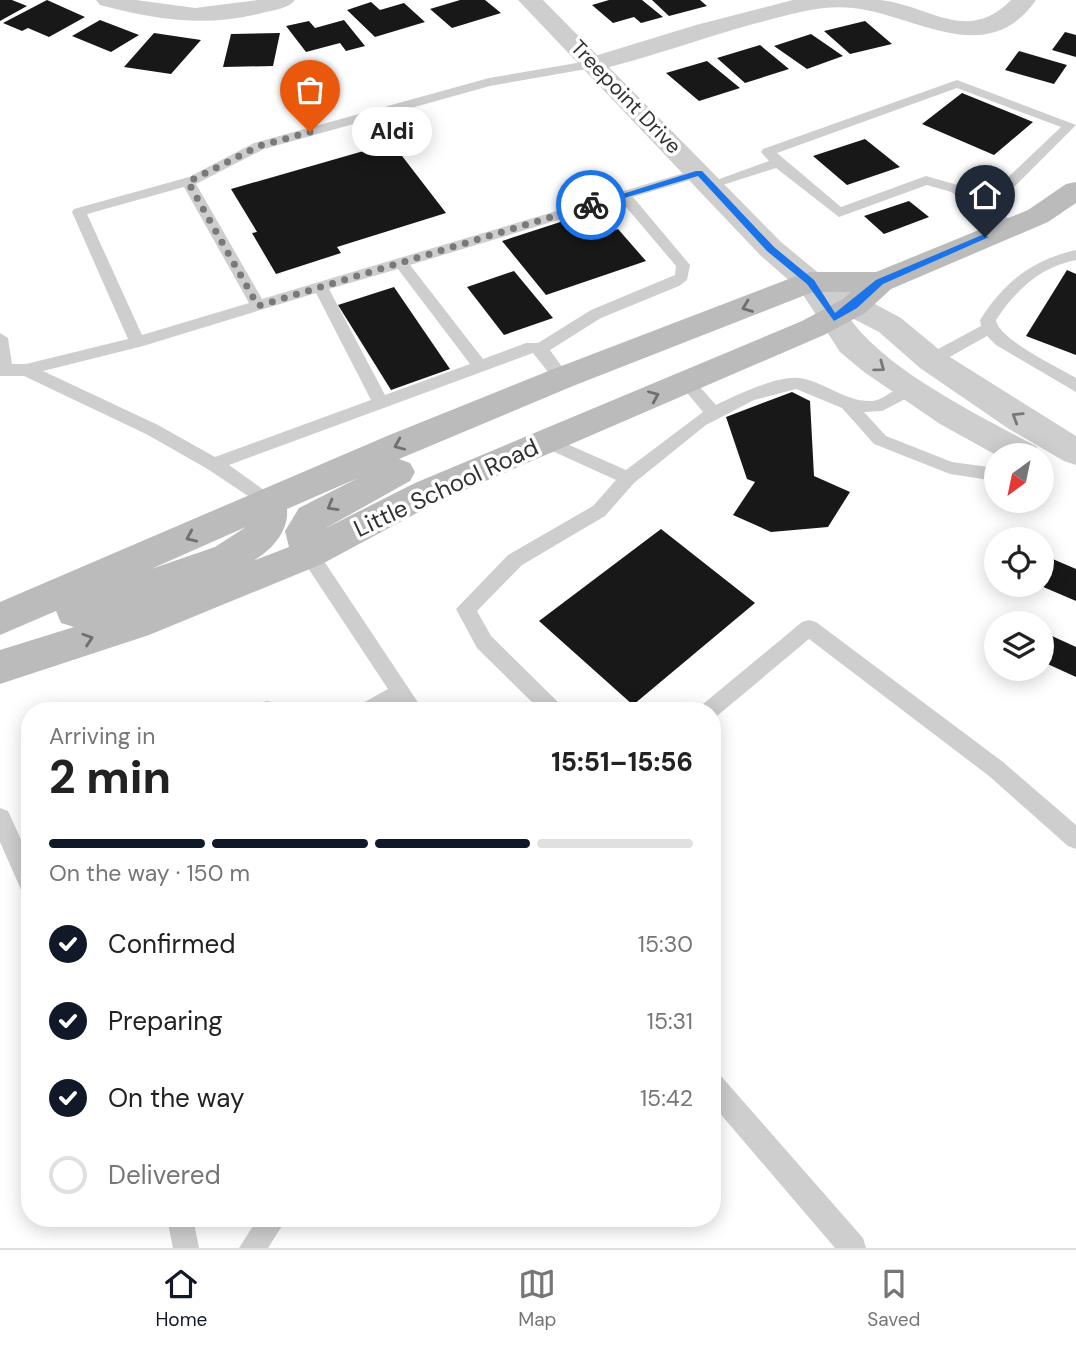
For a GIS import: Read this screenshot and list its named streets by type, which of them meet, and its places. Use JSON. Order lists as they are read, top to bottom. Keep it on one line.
{"streets":{"main road":["Little School Road"],"street":["Treepoint Drive"]},"crossings":[["Treepoint Drive","Little School Road"]],"places":["Aldi"],"north":"bottom left","page":{"bubble":"Aldi","heading":["2 min","Arriving in","15:51–15:56"],"bar":"On the way · 150 m","list":[["Confirmed","15:30"],["Preparing","15:31"],["On the way","15:42"],"Delivered"],"tabs":["Home","Map","Saved"]}}
